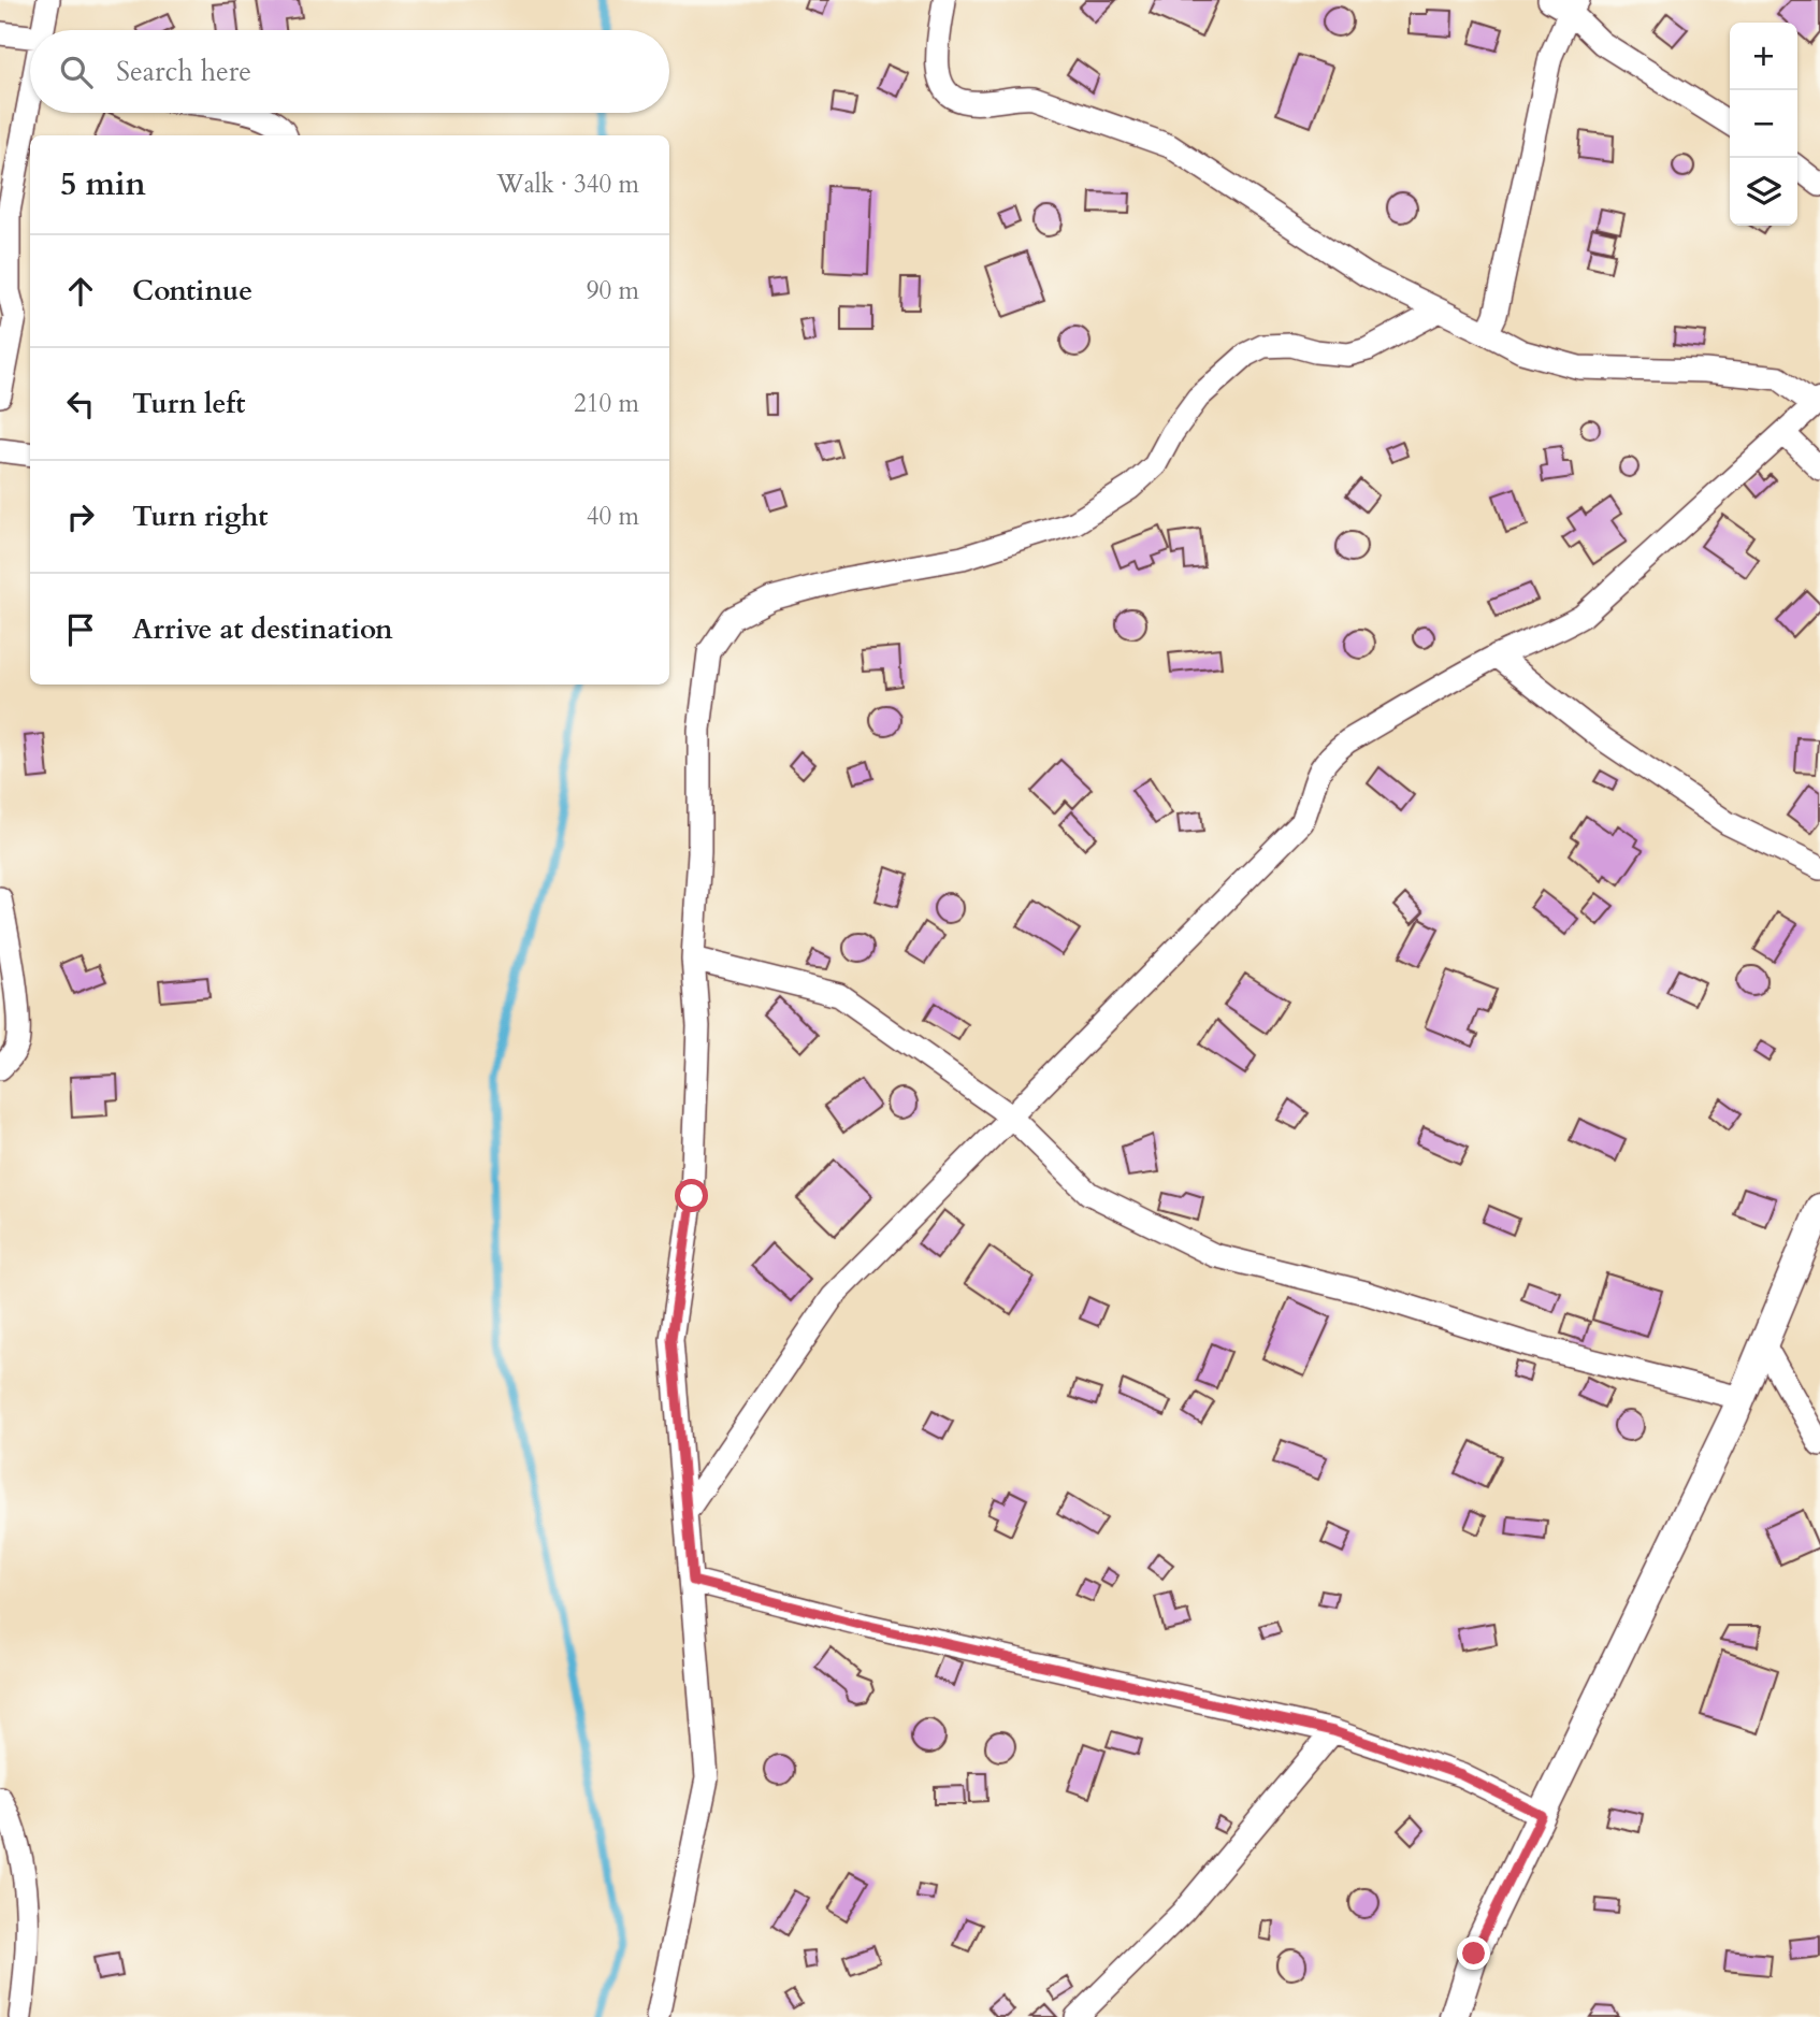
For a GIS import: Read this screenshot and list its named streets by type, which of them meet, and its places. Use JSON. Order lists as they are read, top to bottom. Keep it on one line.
{"page":{"map_buttons":["+","−"],"search":"Search here","heading":["5 min","Walk · 340 m"],"list":[["Continue","90 m"],["Turn left","210 m"],["Turn right","40 m"],"Arrive at destination"]}}
